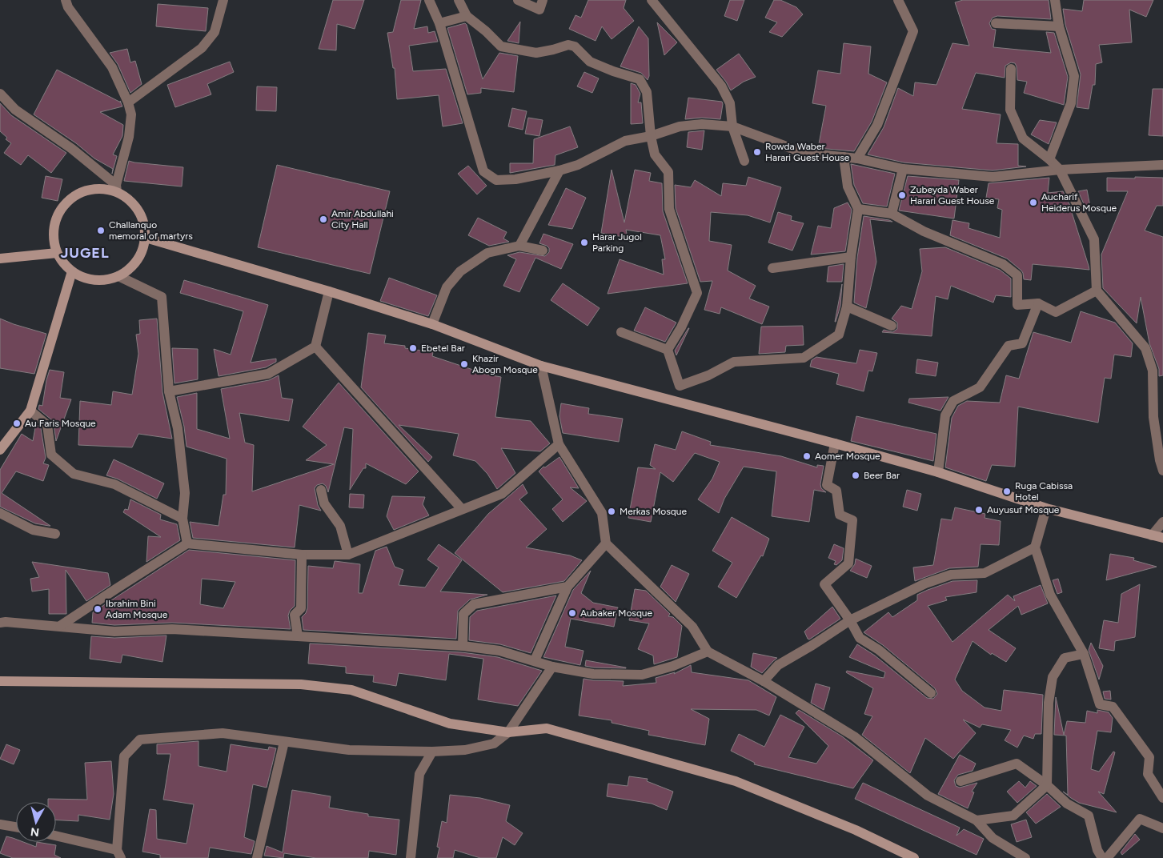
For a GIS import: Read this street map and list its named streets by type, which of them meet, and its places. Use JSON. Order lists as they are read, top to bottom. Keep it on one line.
{"districts":["JUGEL"],"places":["Rowda Waber Harari Guest House","Zubeyda Waber Harari Guest House","Aucharif Heiderus Mosque","Amir Abdullahi City Hall","Challanquo memoral of martyrs","Harar Jugol Parking","Ebetel Bar","Khazir Abogn Mosque","Au Faris Mosque","Aomer Mosque","Beer Bar","Ruga Cabissa Hotel","Auyusuf Mosque","Merkas Mosque","Ibrahim Bini Adam Mosque","Aubaker Mosque"],"north":"bottom"}
